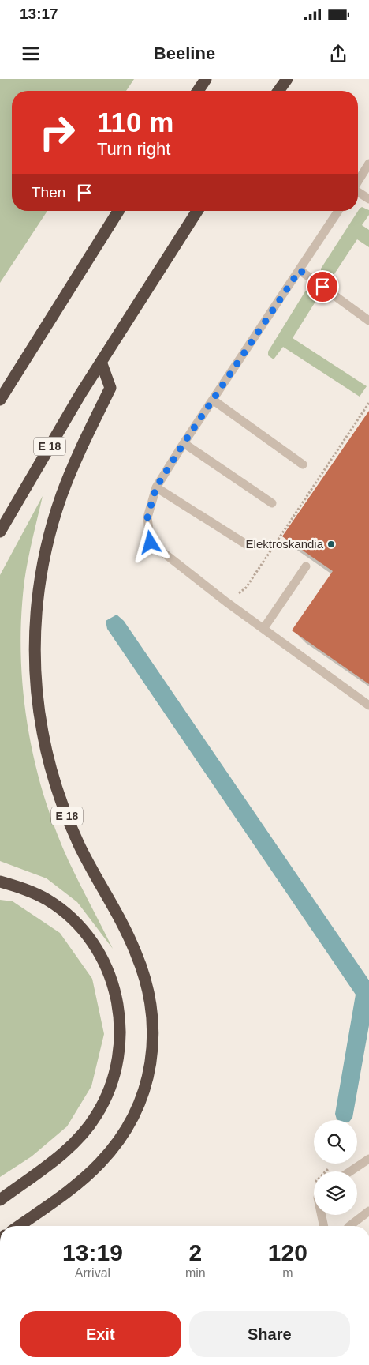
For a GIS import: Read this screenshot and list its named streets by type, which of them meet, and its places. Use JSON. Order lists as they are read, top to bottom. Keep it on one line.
{"streets":{"highway":["E 18"]},"places":["Elektroskandia"],"page":{"status":"13:17","header":"Beeline","turn":["110 m","Turn right"],"then":"Then","eta":["13:19","Arrival","2","min","120","m"],"buttons":["Exit","Share"]}}
